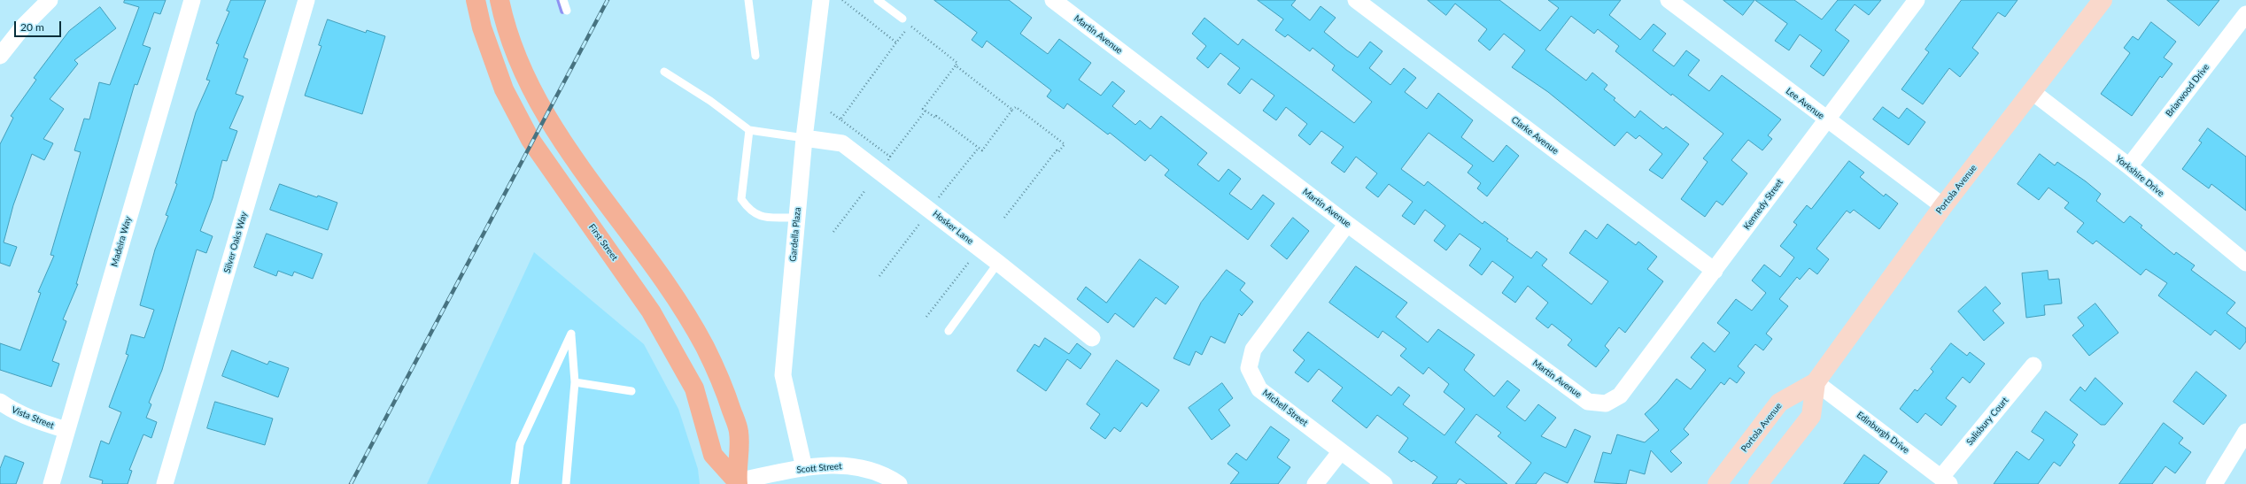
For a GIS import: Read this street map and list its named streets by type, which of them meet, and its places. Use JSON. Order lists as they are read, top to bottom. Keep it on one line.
{"streets":{"main road":["Portola Avenue","First Street"],"street":["Martin Avenue","Briarwood Drive","Lee Avenue","Clarke Avenue","Yorkshire Drive","Kennedy Street","Hosker Lane","Gardella Plaza","Madeira Way","Silver Oaks Way","Michell Street","Vista Street","Salisbury Court","Edinburgh Drive","Scott Street"]},"crossings":[["Martin Avenue","Kennedy Street"],["Martin Avenue","Michell Street"],["Briarwood Drive","Yorkshire Drive"],["Lee Avenue","Portola Avenue"],["Lee Avenue","Kennedy Street"],["Clarke Avenue","Kennedy Street"],["Yorkshire Drive","Portola Avenue"],["Portola Avenue","Edinburgh Drive"],["Hosker Lane","Gardella Plaza"],["Gardella Plaza","Scott Street"],["Madeira Way","Vista Street"],["First Street","Scott Street"],["Salisbury Court","Edinburgh Drive"]],"scale_bar":"20 m"}
